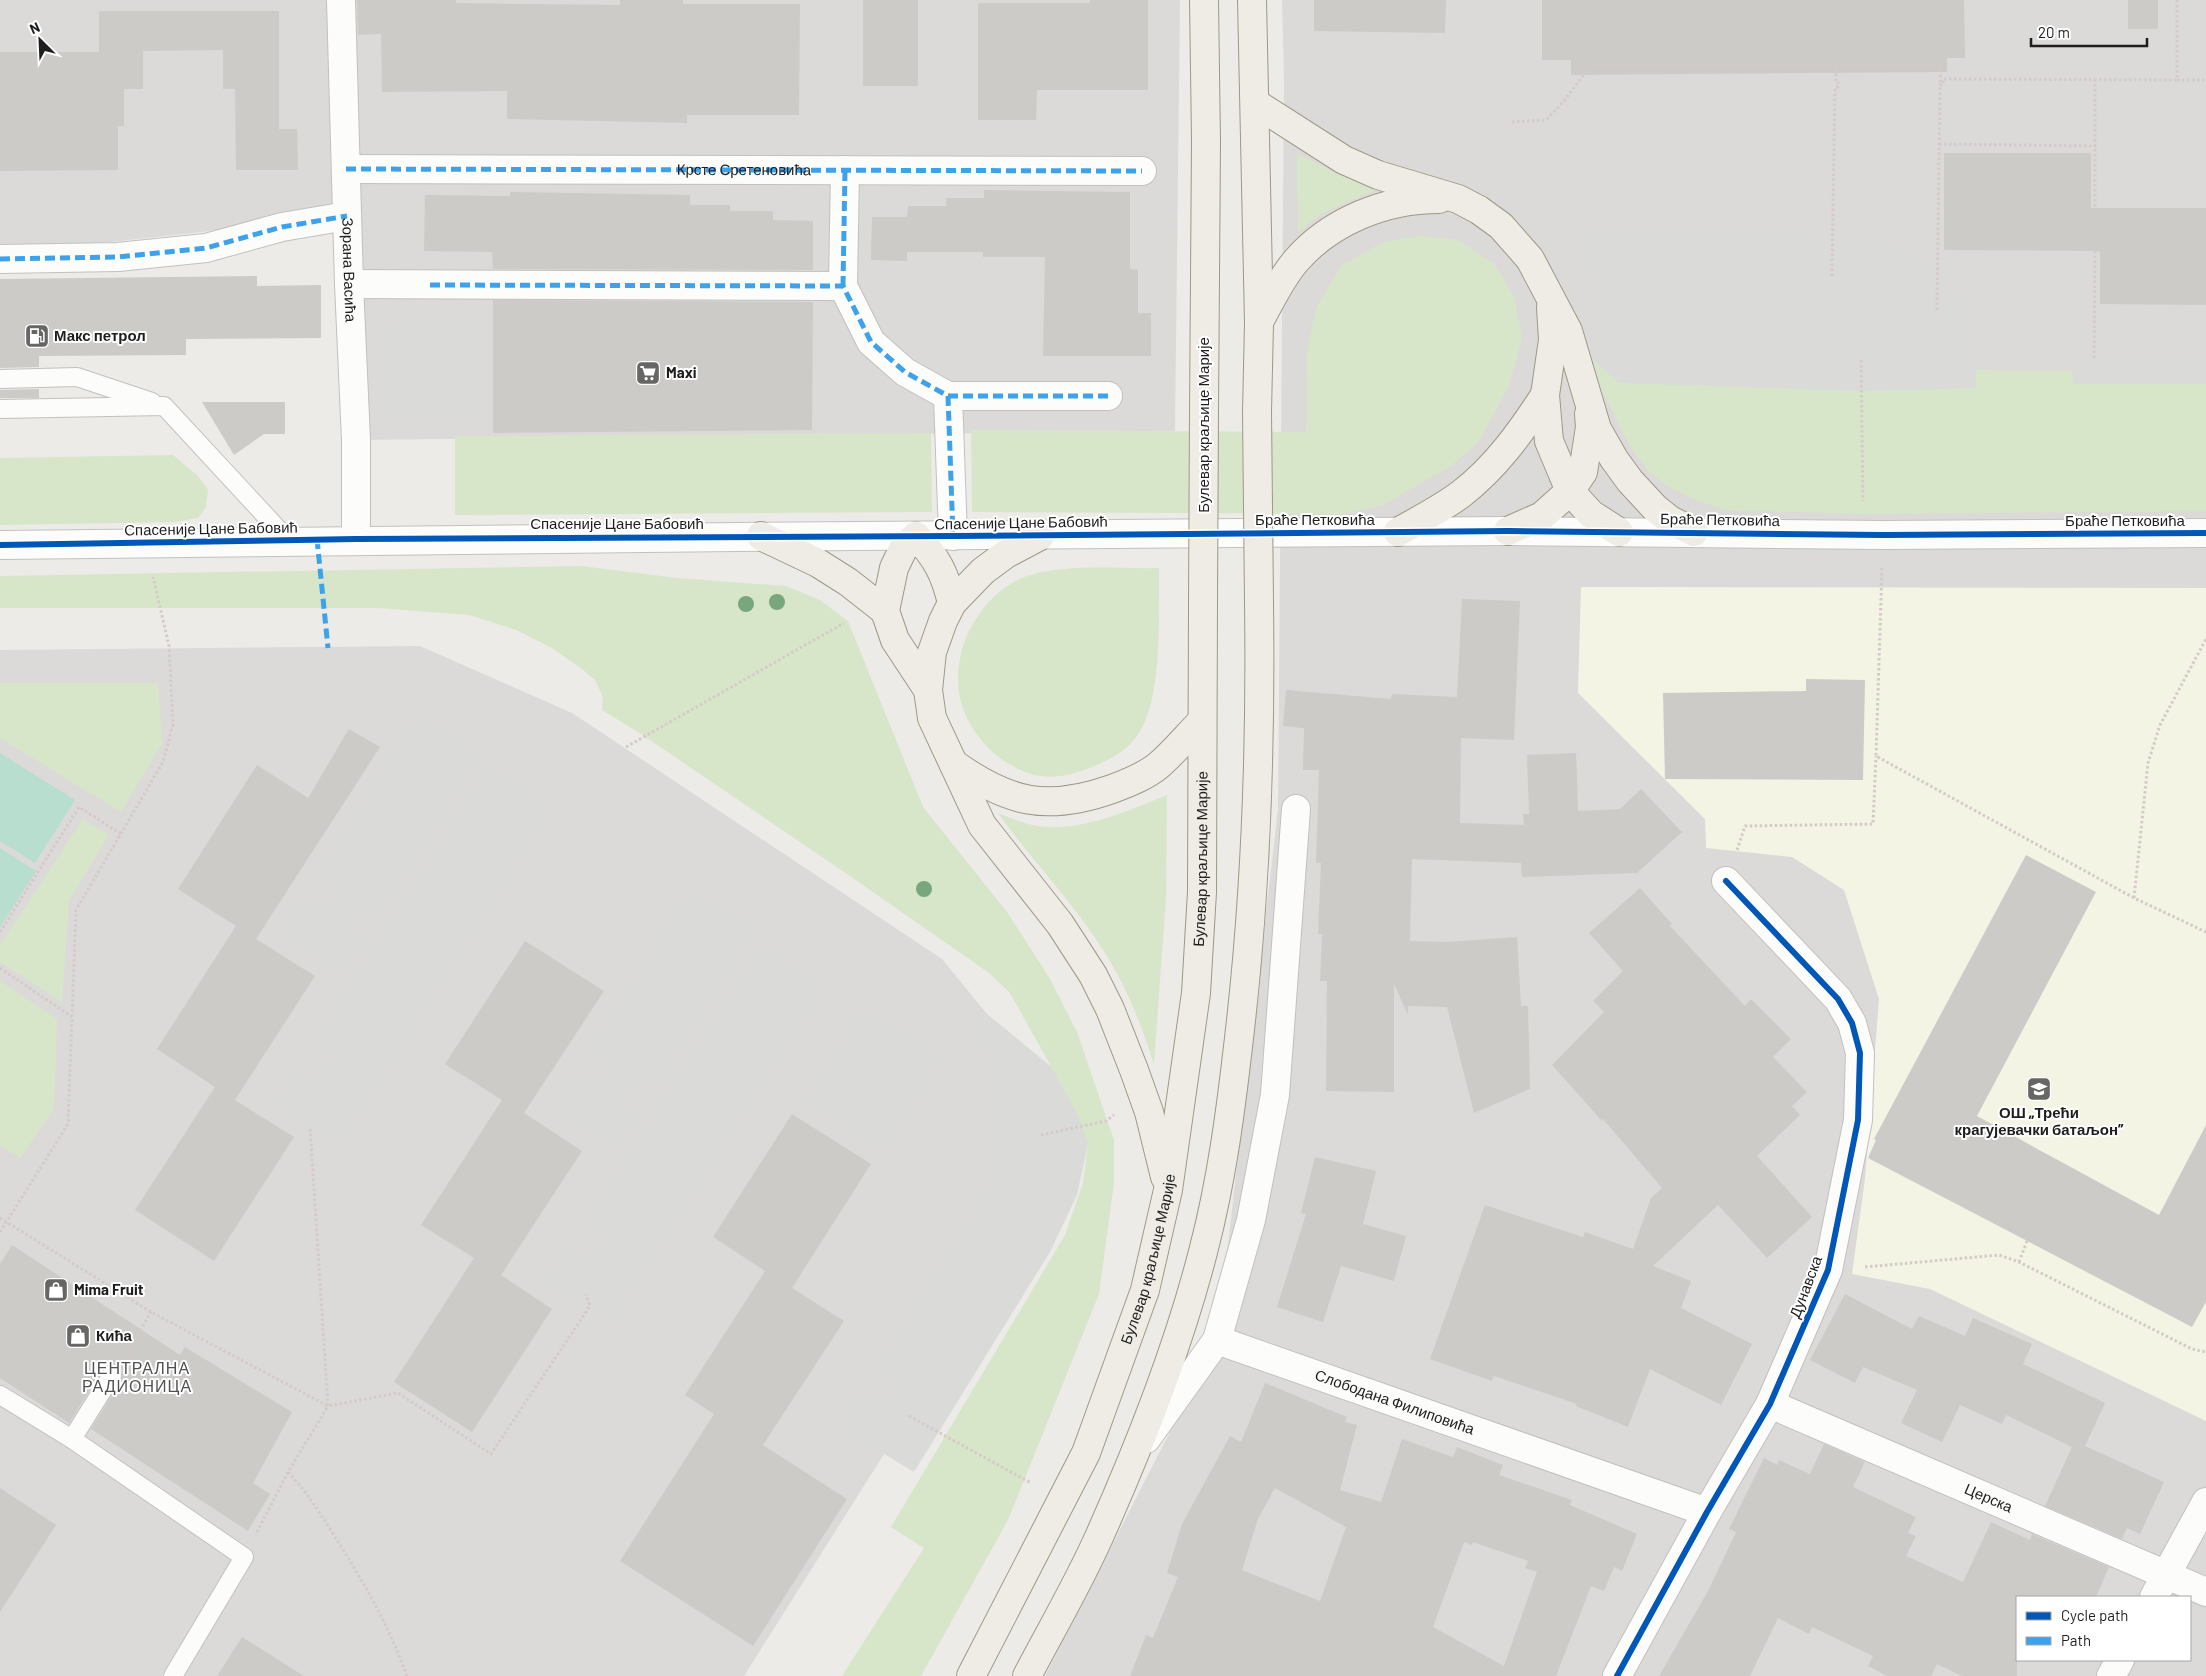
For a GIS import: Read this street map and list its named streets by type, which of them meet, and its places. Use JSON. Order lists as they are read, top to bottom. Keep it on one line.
{"streets":{"main road":["Булевар краљице Марије"],"street":["Крсте Сретеновића","Зорана Васића","Браће Петковића","Спасеније Цане Бабовић","Дунавска","Слободана Филиповића","Церска"]},"crossings":[["Крсте Сретеновића","Зорана Васића"],["Зорана Васића","Спасеније Цане Бабовић"],["Браће Петковића","Спасеније Цане Бабовић"],["Дунавска","Слободана Филиповића"],["Дунавска","Церска"]],"districts":["ЦЕНТРАЛНА РАДИОНИЦА"],"places":{"fuel station":["Макс петрол"],"supermarket":["Maxi"],"school or university":["ОШ „Трећи крагујевачки батаљон”"],"shop":["Mima Fruit","Кића"]},"legend":["Cycle path","Path"],"scale_bar":"20 m","north":"top left"}
